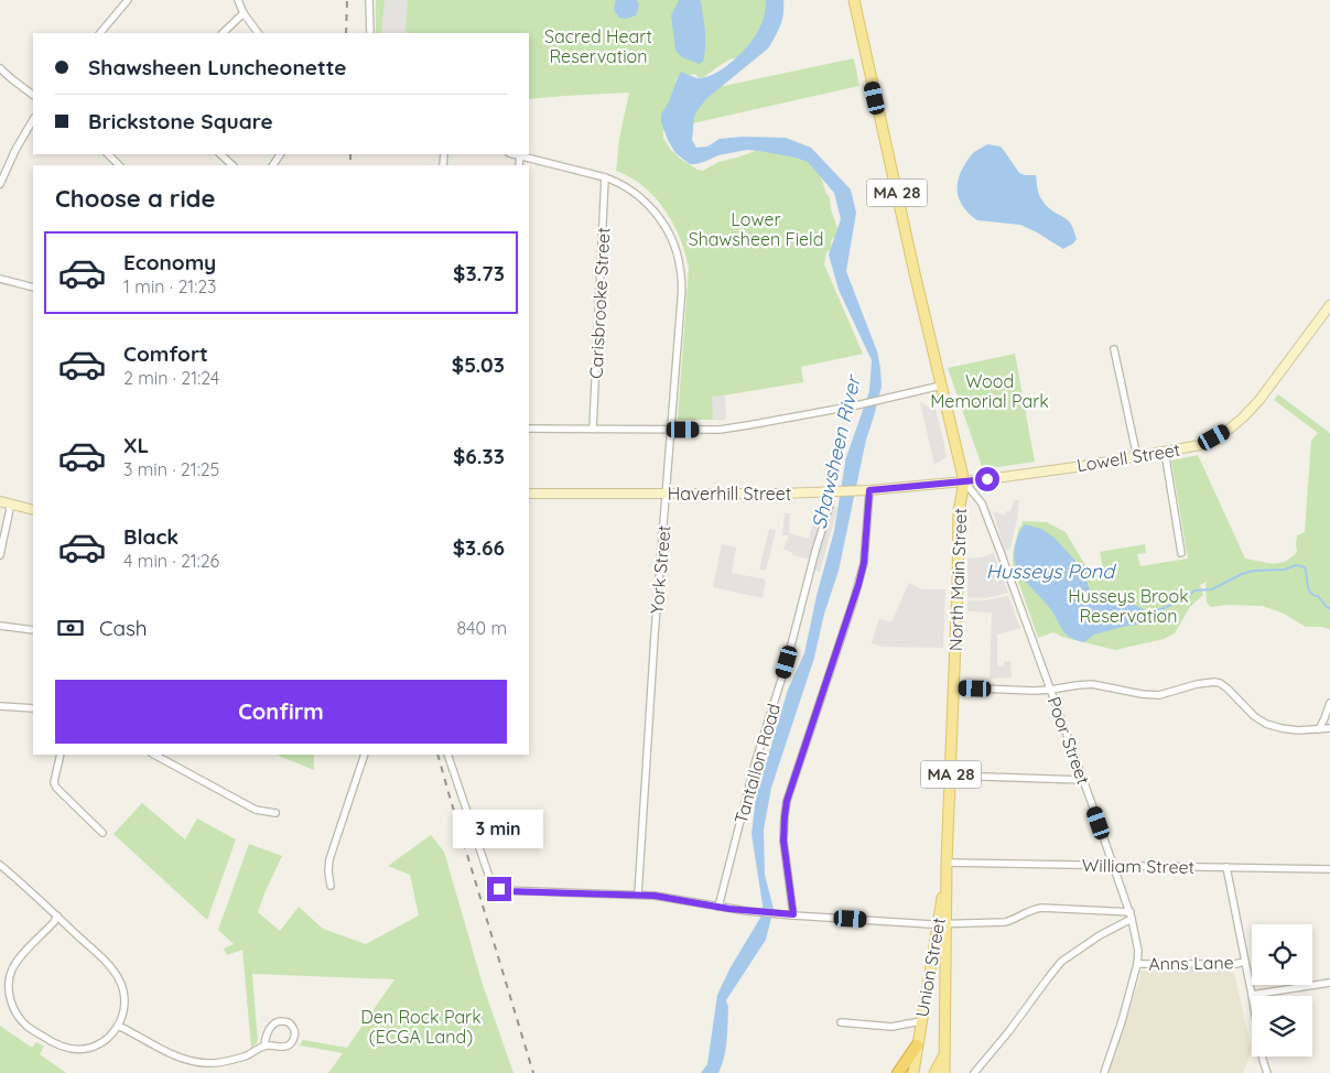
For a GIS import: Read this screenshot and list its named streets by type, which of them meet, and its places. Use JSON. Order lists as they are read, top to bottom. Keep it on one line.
{"streets":{"main road":["MA 28","Lowell Street","Haverhill Street","North Main Street","Union Street"],"street":["Carisbrooke Street","York Street","Poor Street","Tantallon Road","William Street","Anns Lane"]},"crossings":[["MA 28","Union Street"],["Carisbrooke Street","York Street"],["Lowell Street","Haverhill Street"],["Lowell Street","North Main Street"],["Lowell Street","Poor Street"],["Haverhill Street","York Street"],["Haverhill Street","North Main Street"],["Haverhill Street","Poor Street"],["Haverhill Street","Tantallon Road"],["North Main Street","Poor Street"],["North Main Street","William Street"],["North Main Street","Union Street"],["Poor Street","William Street"],["Poor Street","Anns Lane"],["William Street","Union Street"]],"water":["Shawsheen River","Husseys Pond"],"parks":["Sacred Heart Reservation","Lower Shawsheen Field","Wood Memorial Park","Husseys Brook Reservation","Den Rock Park (ECGA Land)"],"page":{"banner":["Shawsheen Luncheonette","Brickstone Square"],"heading":"Choose a ride","list":[{"name":"Economy","note":"1 min · 21:23","value":"$3.73"},{"name":"Comfort","note":"2 min · 21:24","value":"$5.03"},{"name":"XL","note":"3 min · 21:25","value":"$6.33"},{"name":"Black","note":"4 min · 21:26","value":"$3.66"}],"pay":["Cash","840 m"],"buttons":"Confirm","bubble":"3 min"}}
